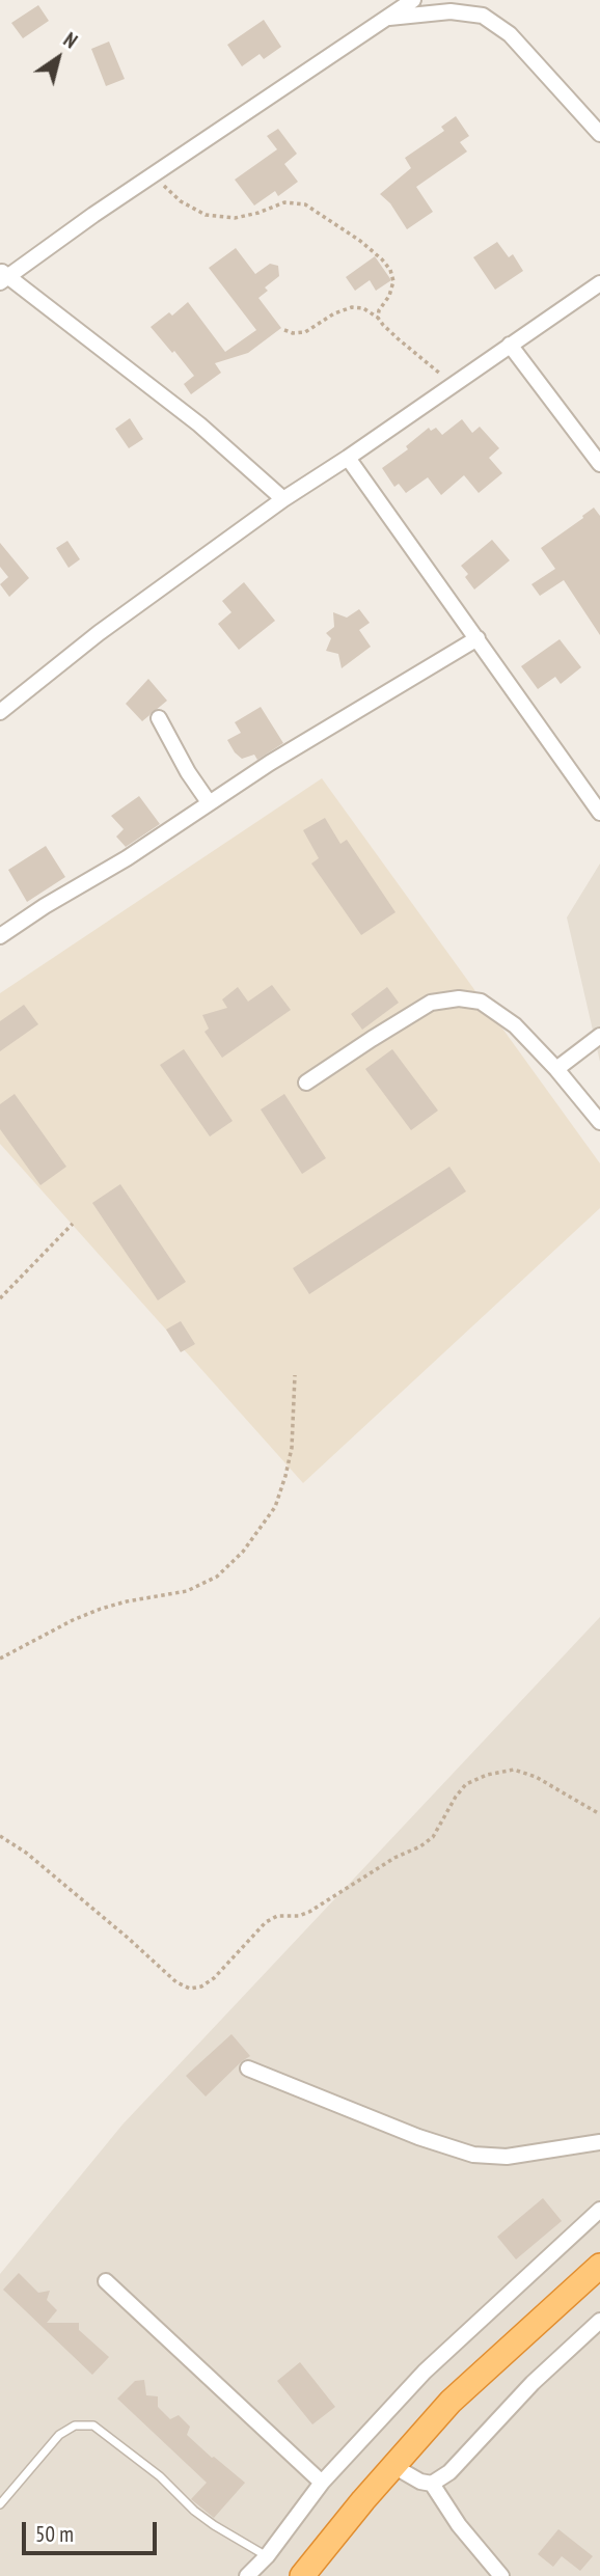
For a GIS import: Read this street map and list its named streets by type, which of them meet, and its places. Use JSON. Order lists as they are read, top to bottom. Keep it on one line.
{"scale_bar":"50 m","north":"top right"}
